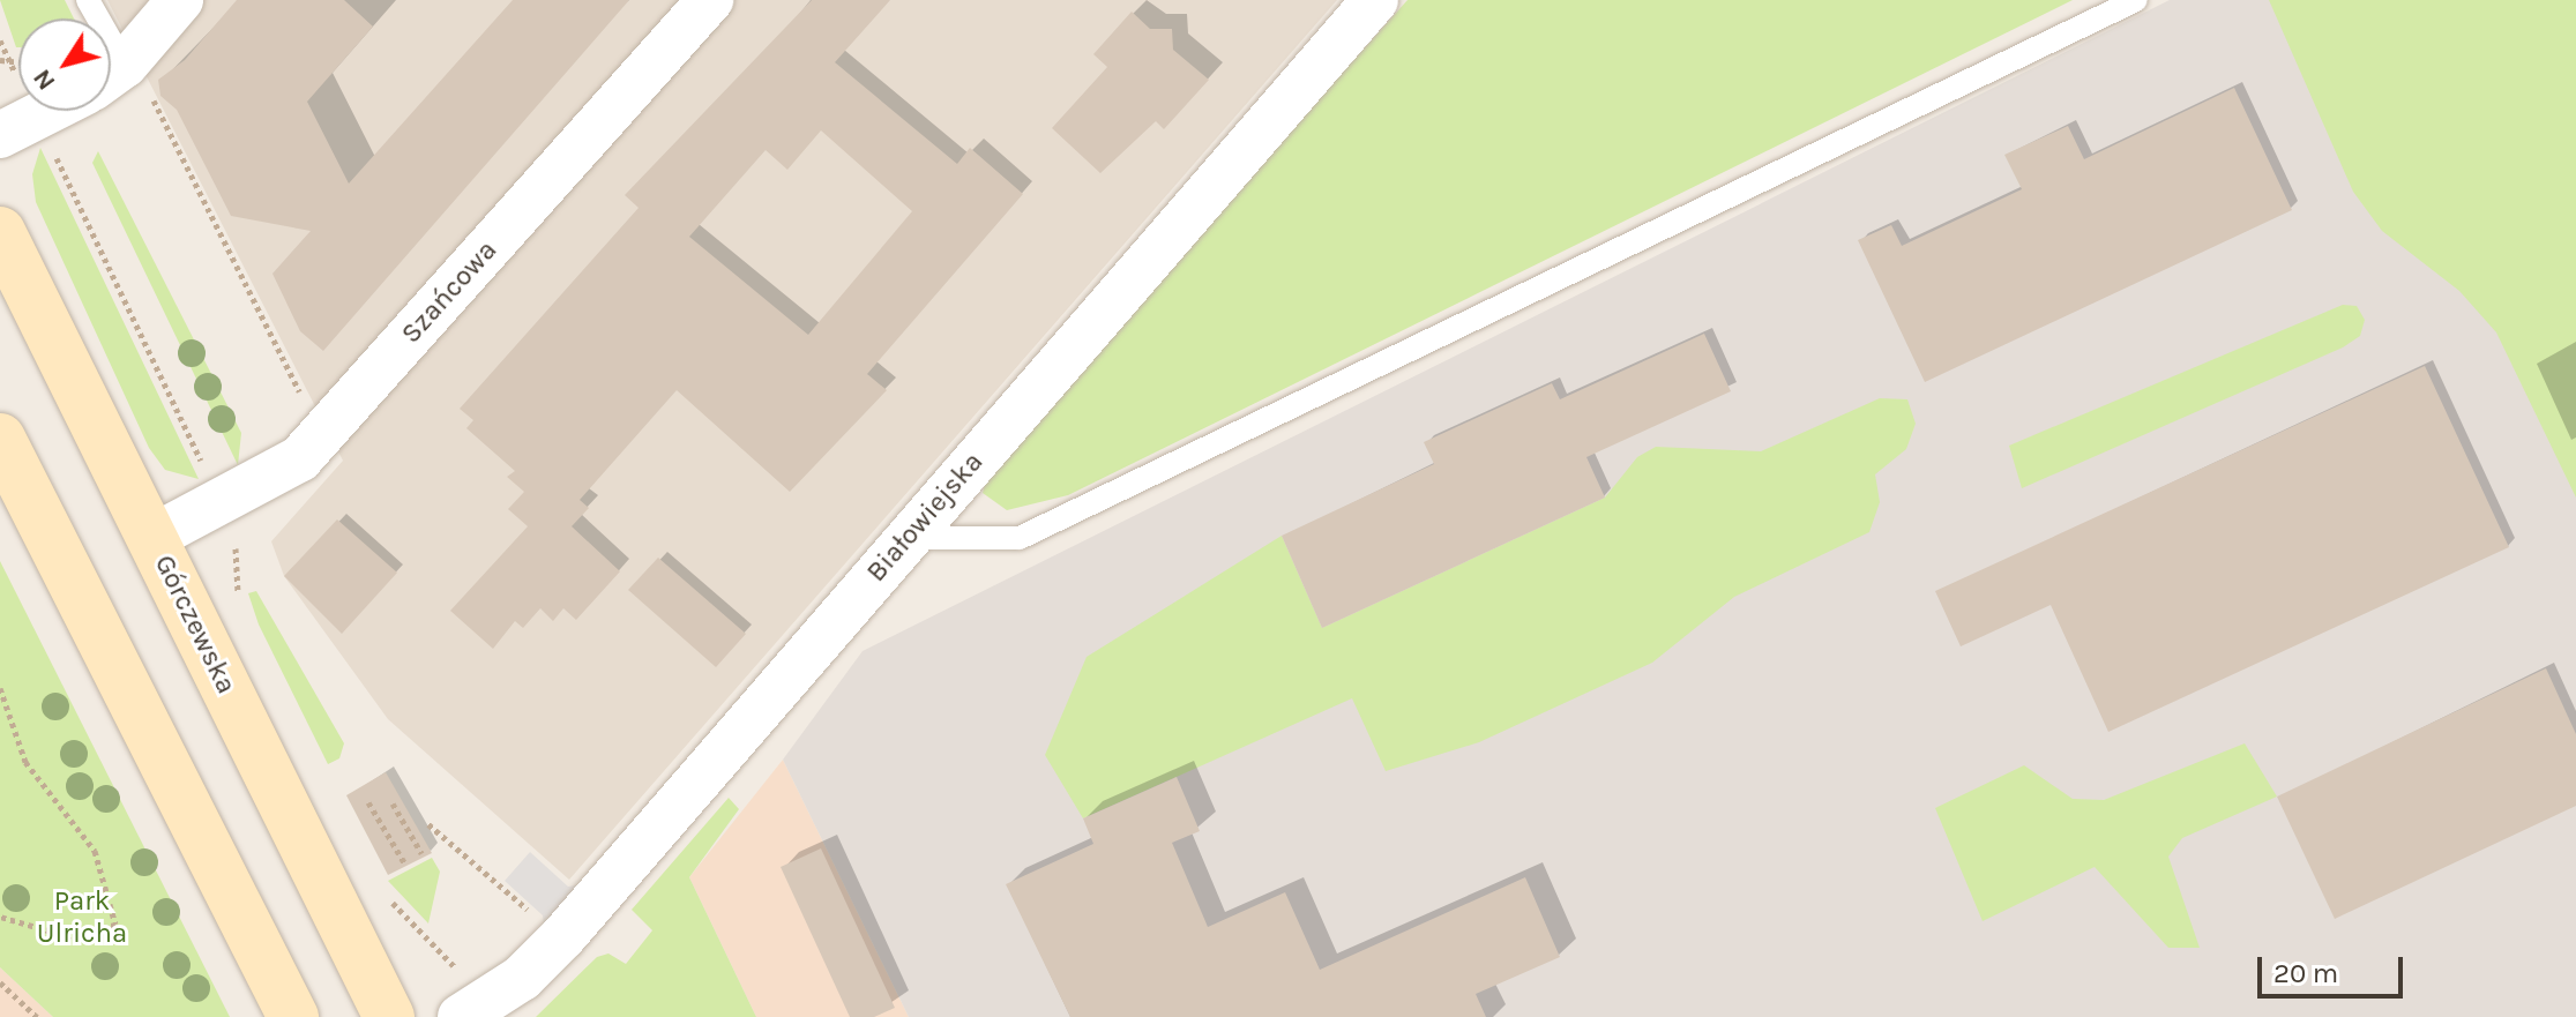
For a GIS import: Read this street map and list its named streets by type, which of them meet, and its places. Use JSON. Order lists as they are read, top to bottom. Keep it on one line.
{"streets":{"main road":["Górczewska"],"street":["Szańcowa","Białowiejska"]},"crossings":[["Szańcowa","Górczewska"]],"parks":["Park Ulricha"],"scale_bar":"20 m","north":"bottom left"}
